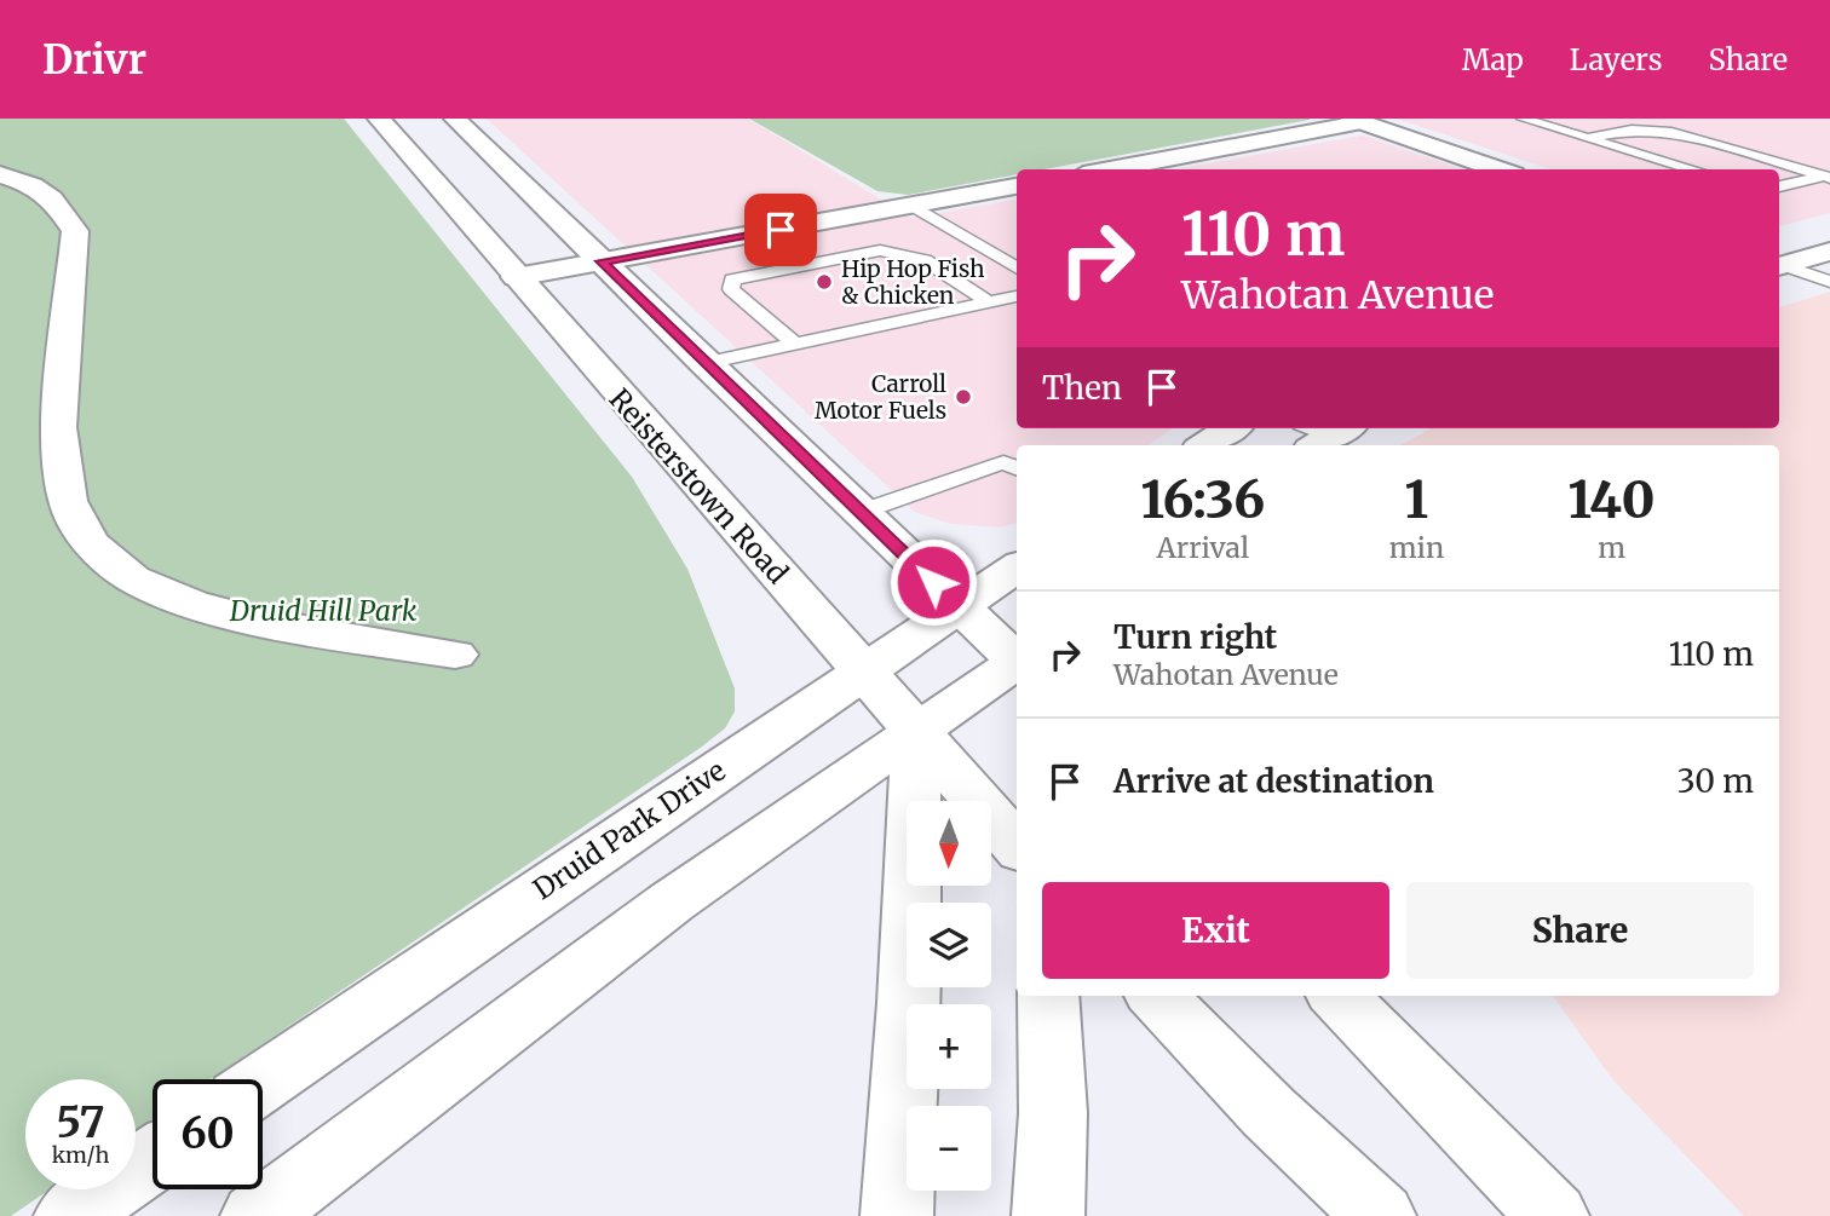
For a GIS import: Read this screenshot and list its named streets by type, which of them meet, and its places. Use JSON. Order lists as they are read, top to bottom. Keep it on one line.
{"streets":{"main road":["Reisterstown Road","Druid Park Drive"]},"crossings":[["Reisterstown Road","Druid Park Drive"]],"parks":["Druid Hill Park"],"places":["Hip Hop Fish & Chicken","Carroll Motor Fuels"],"north":"bottom","page":{"header":"Drivr","nav":["Map","Layers","Share"],"turn":["110 m","Wahotan Avenue"],"then":"Then","eta":["16:36","Arrival","1","min","140","m"],"list":[{"name":"Turn right","note":"Wahotan Avenue","value":"110 m"},{"name":"Arrive at destination","value":"30 m"}],"map_buttons":["+","−"],"buttons":["Exit","Share"],"speed":"57 km/h","limit":"60"}}
